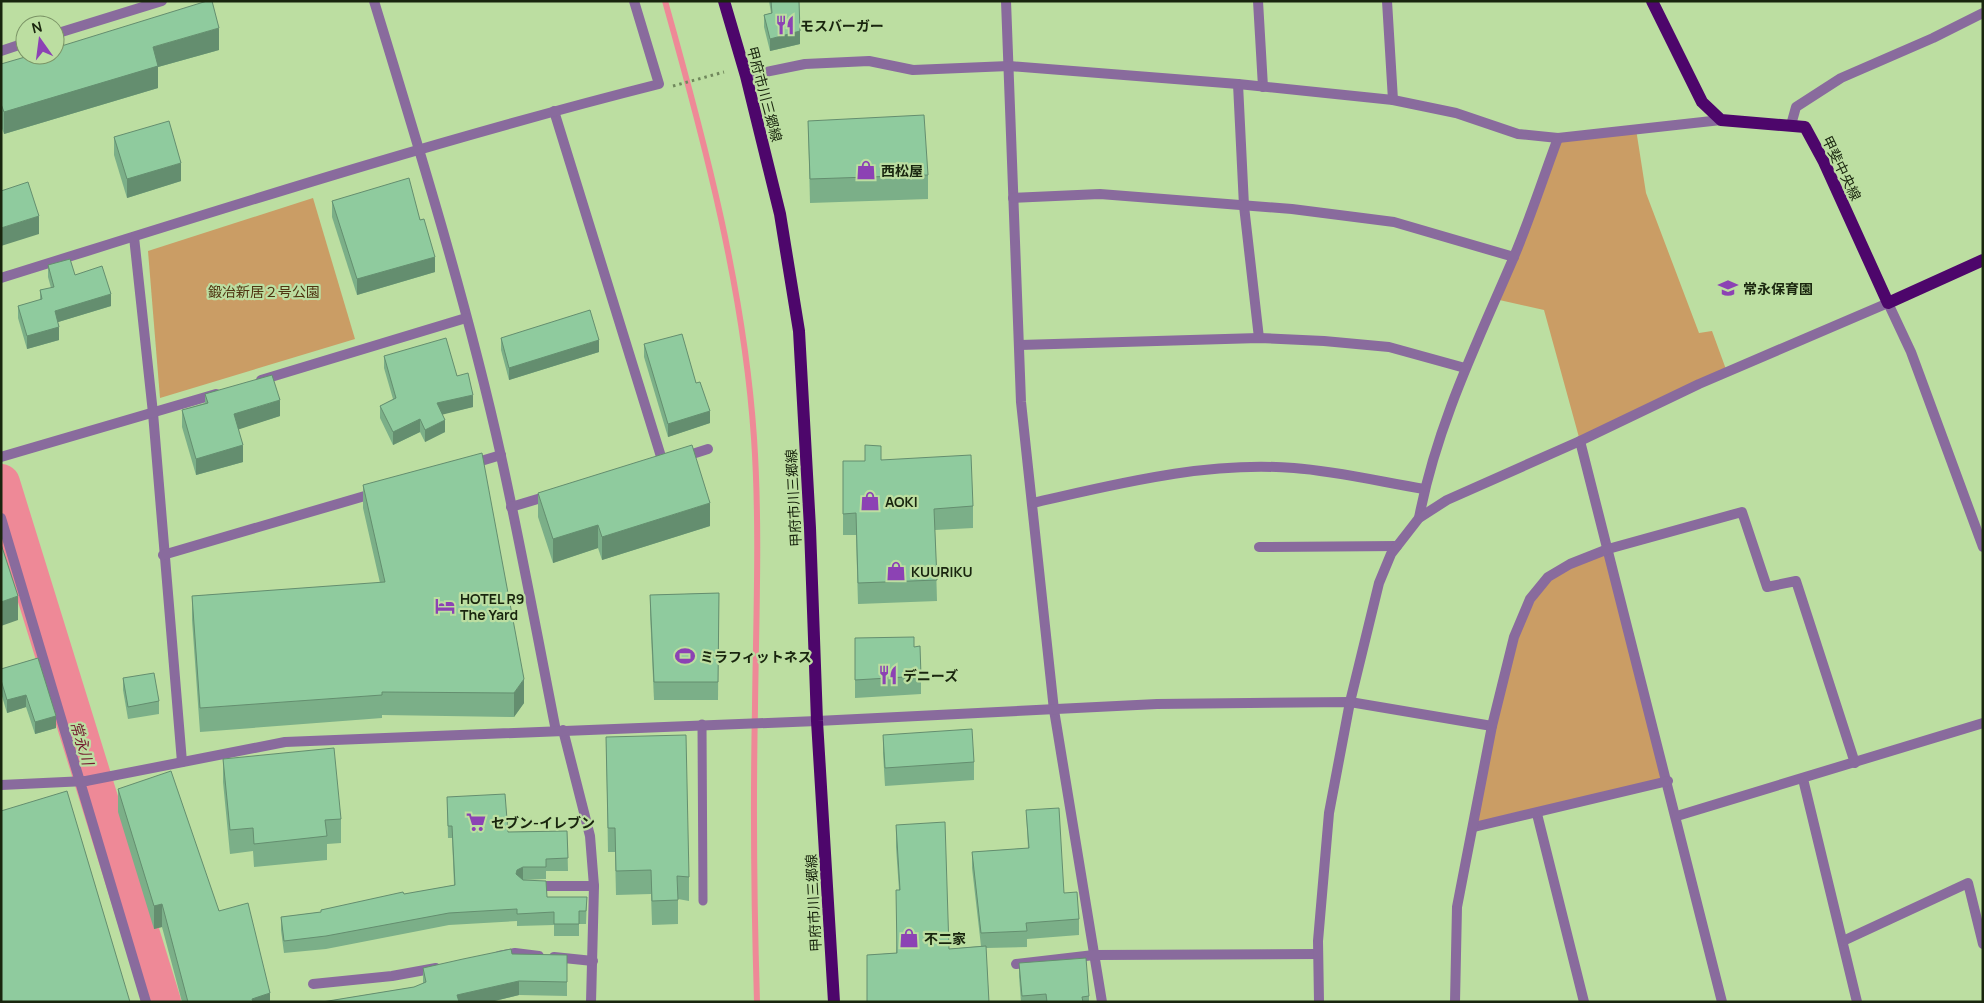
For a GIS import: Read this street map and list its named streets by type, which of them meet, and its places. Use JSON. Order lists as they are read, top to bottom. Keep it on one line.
{"streets":{"main road":["甲府市川三郷線","甲斐中央線"]},"water":["常永川"],"parks":["鍛冶新居２号公園"],"places":{"restaurant":["モスバーガー","デニーズ"],"shop":["西松屋","AOKI","KUURIKU","不二家"],"school or university":["常永保育園"],"hotel":["HOTEL R9 The Yard"],"sports":["ミラフィットネス"],"supermarket":["セブン-イレブン"]},"north":"top"}
